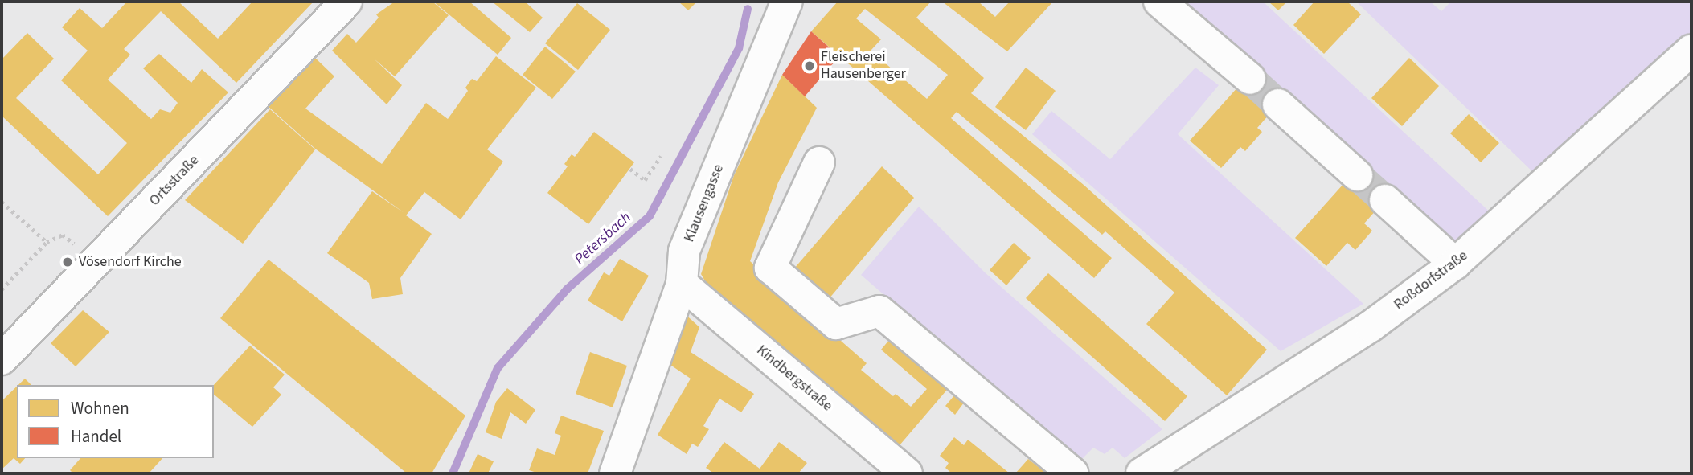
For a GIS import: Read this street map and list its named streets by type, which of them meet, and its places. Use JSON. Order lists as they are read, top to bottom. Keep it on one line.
{"streets":{"street":["Ortsstraße","Klausengasse","Roßdorfstraße","Kindbergstraße"]},"crossings":[["Klausengasse","Kindbergstraße"]],"water":["Petersbach"],"places":["Fleischerei Hausenberger","Vösendorf Kirche"],"legend":["Wohnen","Handel"]}
